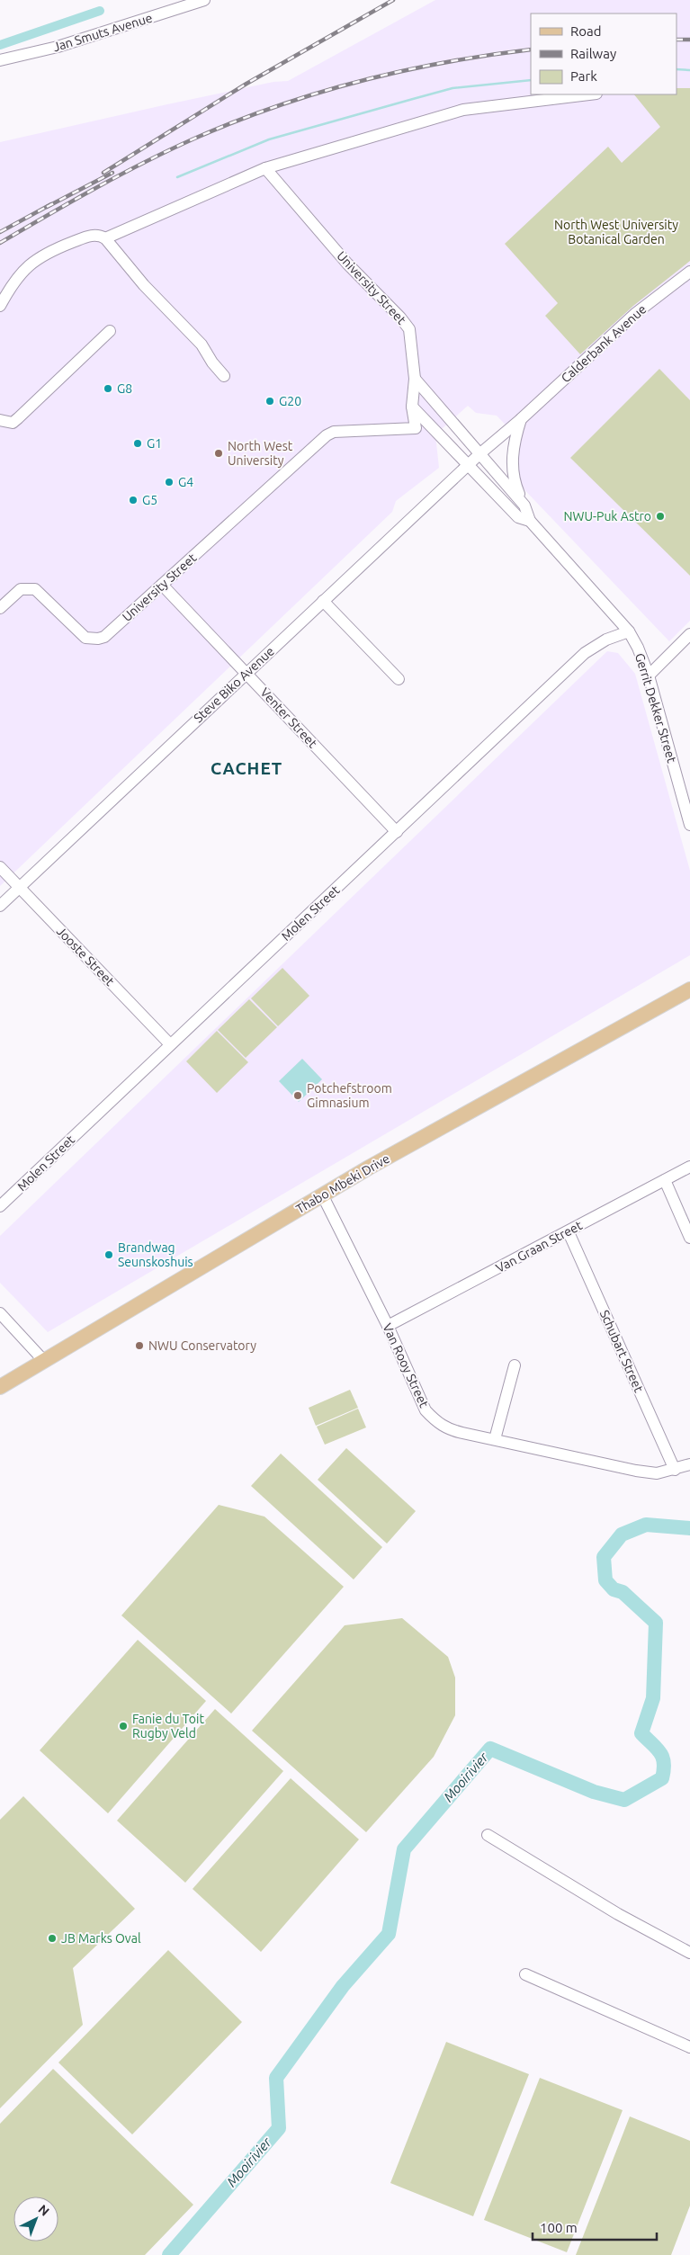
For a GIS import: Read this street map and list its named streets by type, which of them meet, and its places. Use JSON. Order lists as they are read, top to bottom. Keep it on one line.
{"streets":{"main road":["Thabo Mbeki Drive"],"street":["Jan Smuts Avenue","University Street","Calderbank Avenue","Steve Biko Avenue","Gerrit Dekker Street","Venter Street","Molen Street","Jooste Street","Van Graan Street","Schubart Street","Van Rooy Street"]},"crossings":[["University Street","Gerrit Dekker Street"],["University Street","Venter Street"],["Calderbank Avenue","Steve Biko Avenue"],["Calderbank Avenue","Gerrit Dekker Street"],["Steve Biko Avenue","Gerrit Dekker Street"],["Steve Biko Avenue","Venter Street"],["Steve Biko Avenue","Jooste Street"],["Gerrit Dekker Street","Molen Street"],["Venter Street","Molen Street"],["Molen Street","Jooste Street"],["Thabo Mbeki Drive","Van Rooy Street"],["Van Graan Street","Schubart Street"],["Van Graan Street","Van Rooy Street"],["Schubart Street","Van Rooy Street"]],"districts":["CACHET"],"water":["Mooirivier"],"parks":["North West University Botanical Garden"],"places":["G8","G20","G1","North West University","G4","G5","NWU-Puk Astro","Potchefstroom Gimnasium","Brandwag Seunskoshuis","NWU Conservatory","Fanie du Toit Rugby Veld","JB Marks Oval"],"legend":["Road","Railway","Park"],"scale_bar":"100 m","north":"top right"}
